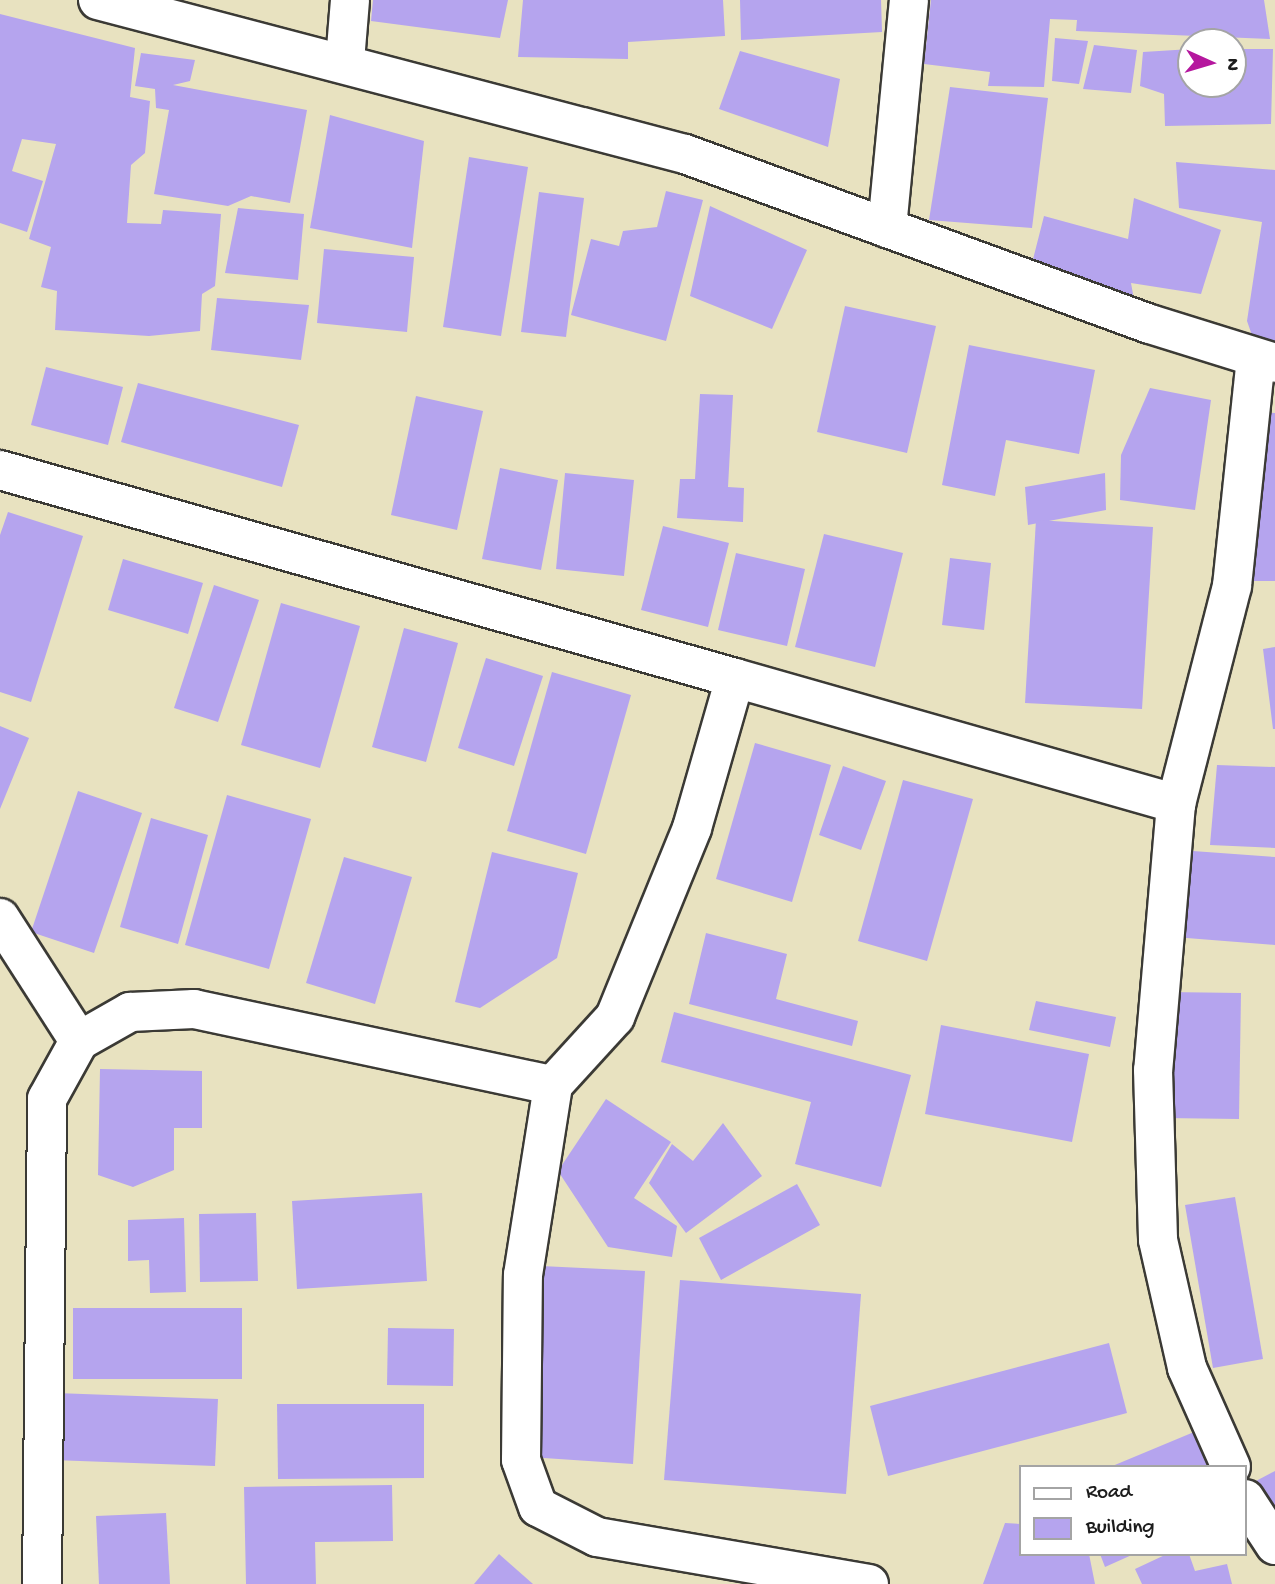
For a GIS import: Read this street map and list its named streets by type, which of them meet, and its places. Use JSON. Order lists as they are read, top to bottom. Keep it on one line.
{"legend":["Road","Building"],"north":"right"}
